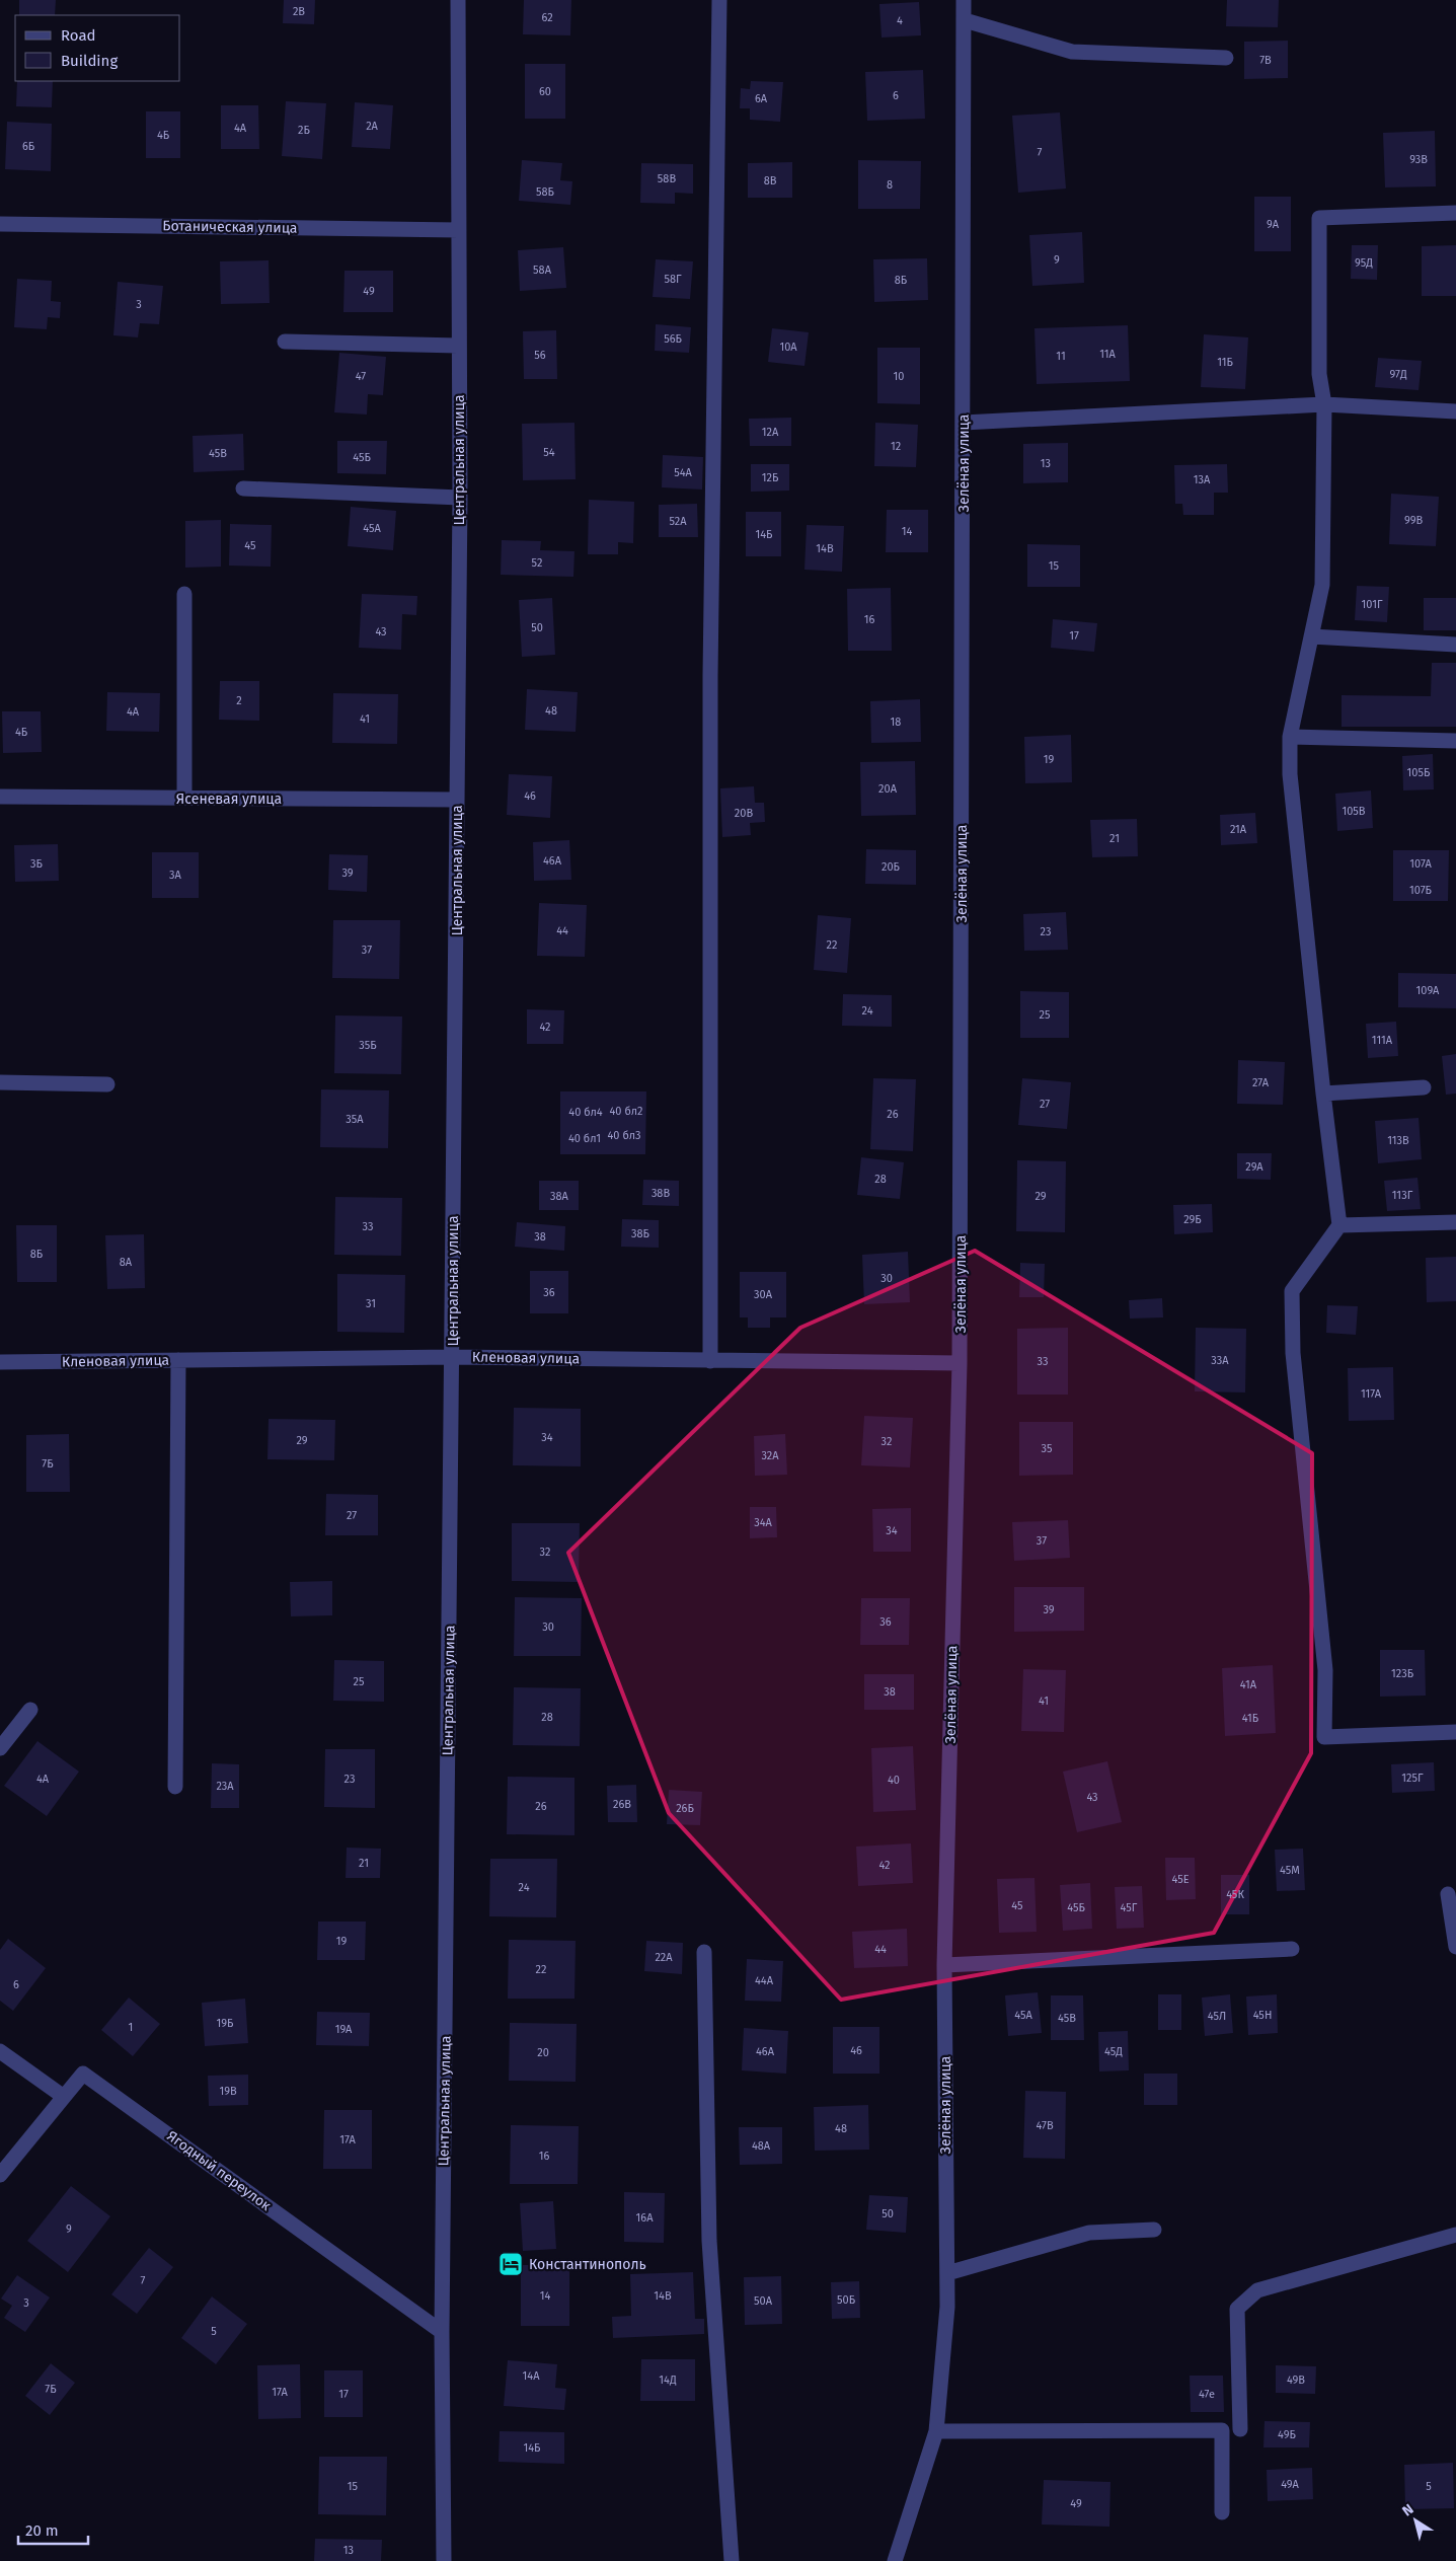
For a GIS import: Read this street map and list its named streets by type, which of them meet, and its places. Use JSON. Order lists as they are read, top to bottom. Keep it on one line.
{"streets":{"street":["Ботаническая улица","Центральная улица","Зелёная улица","Ясеневая улица","Кленовая улица","Ягодный переулок"]},"crossings":[["Ботаническая улица","Центральная улица"],["Центральная улица","Ясеневая улица"],["Центральная улица","Кленовая улица"],["Центральная улица","Ягодный переулок"],["Зелёная улица","Кленовая улица"]],"places":{"hotel":["Константинополь"]},"house_numbers":["2В","62","4","7В","60","6","6А","2А","4А","2Б","4Б","6Б","7","93В","58В","8В","8","58Б","9А","9","95Д","58А","58Г","8Б","49","3","56Б","10А","11А","56","11","11Б","97Д","47","10","12A","12","54","45В","45Б","13","54А","12Б","13А","99В","52А","45А","14","14Б","45","14В","52","15","101Г","16","50","43","17","2","48","4А","41","18","4Б","19","105Б","20А","46","105В","20В","21А","21","46А","3Б","107А","20Б","39","3А","107Б","44","23","22","37","109А","24","25","42","111А","35Б","27А","27","40 бл2","40 бл4","26","35А","40 бл3","40 бл1","113В","29А","28","38В","113Г","38А","29","29Б","33","38Б","38","8Б","8А","30","36","30А","31","33А","33","117А","34","29","32","35","32А","7Б","27","34А","34","37","32","39","36","30","123Б","25","41А","38","41","28","41Б","125Г","4А","23","40","23А","43","26В","26","26Б","21","42","45М","45Е","24","45К","45","45Б","45Г","19","44","22А","22","44А","6","45А","45Н","45Л","45В","19Б","1","19А","46","46А","45Д","20","19В","47В","48","17А","48А","16","50","16А","9","7","14","14В","50Б","50А","3","5","14А","14Д","49В","7Б","17А","17","47е","49Б","14Б","49А","15","5","49","13"],"legend":["Road","Building"],"scale_bar":"20 m","north":"top left"}
